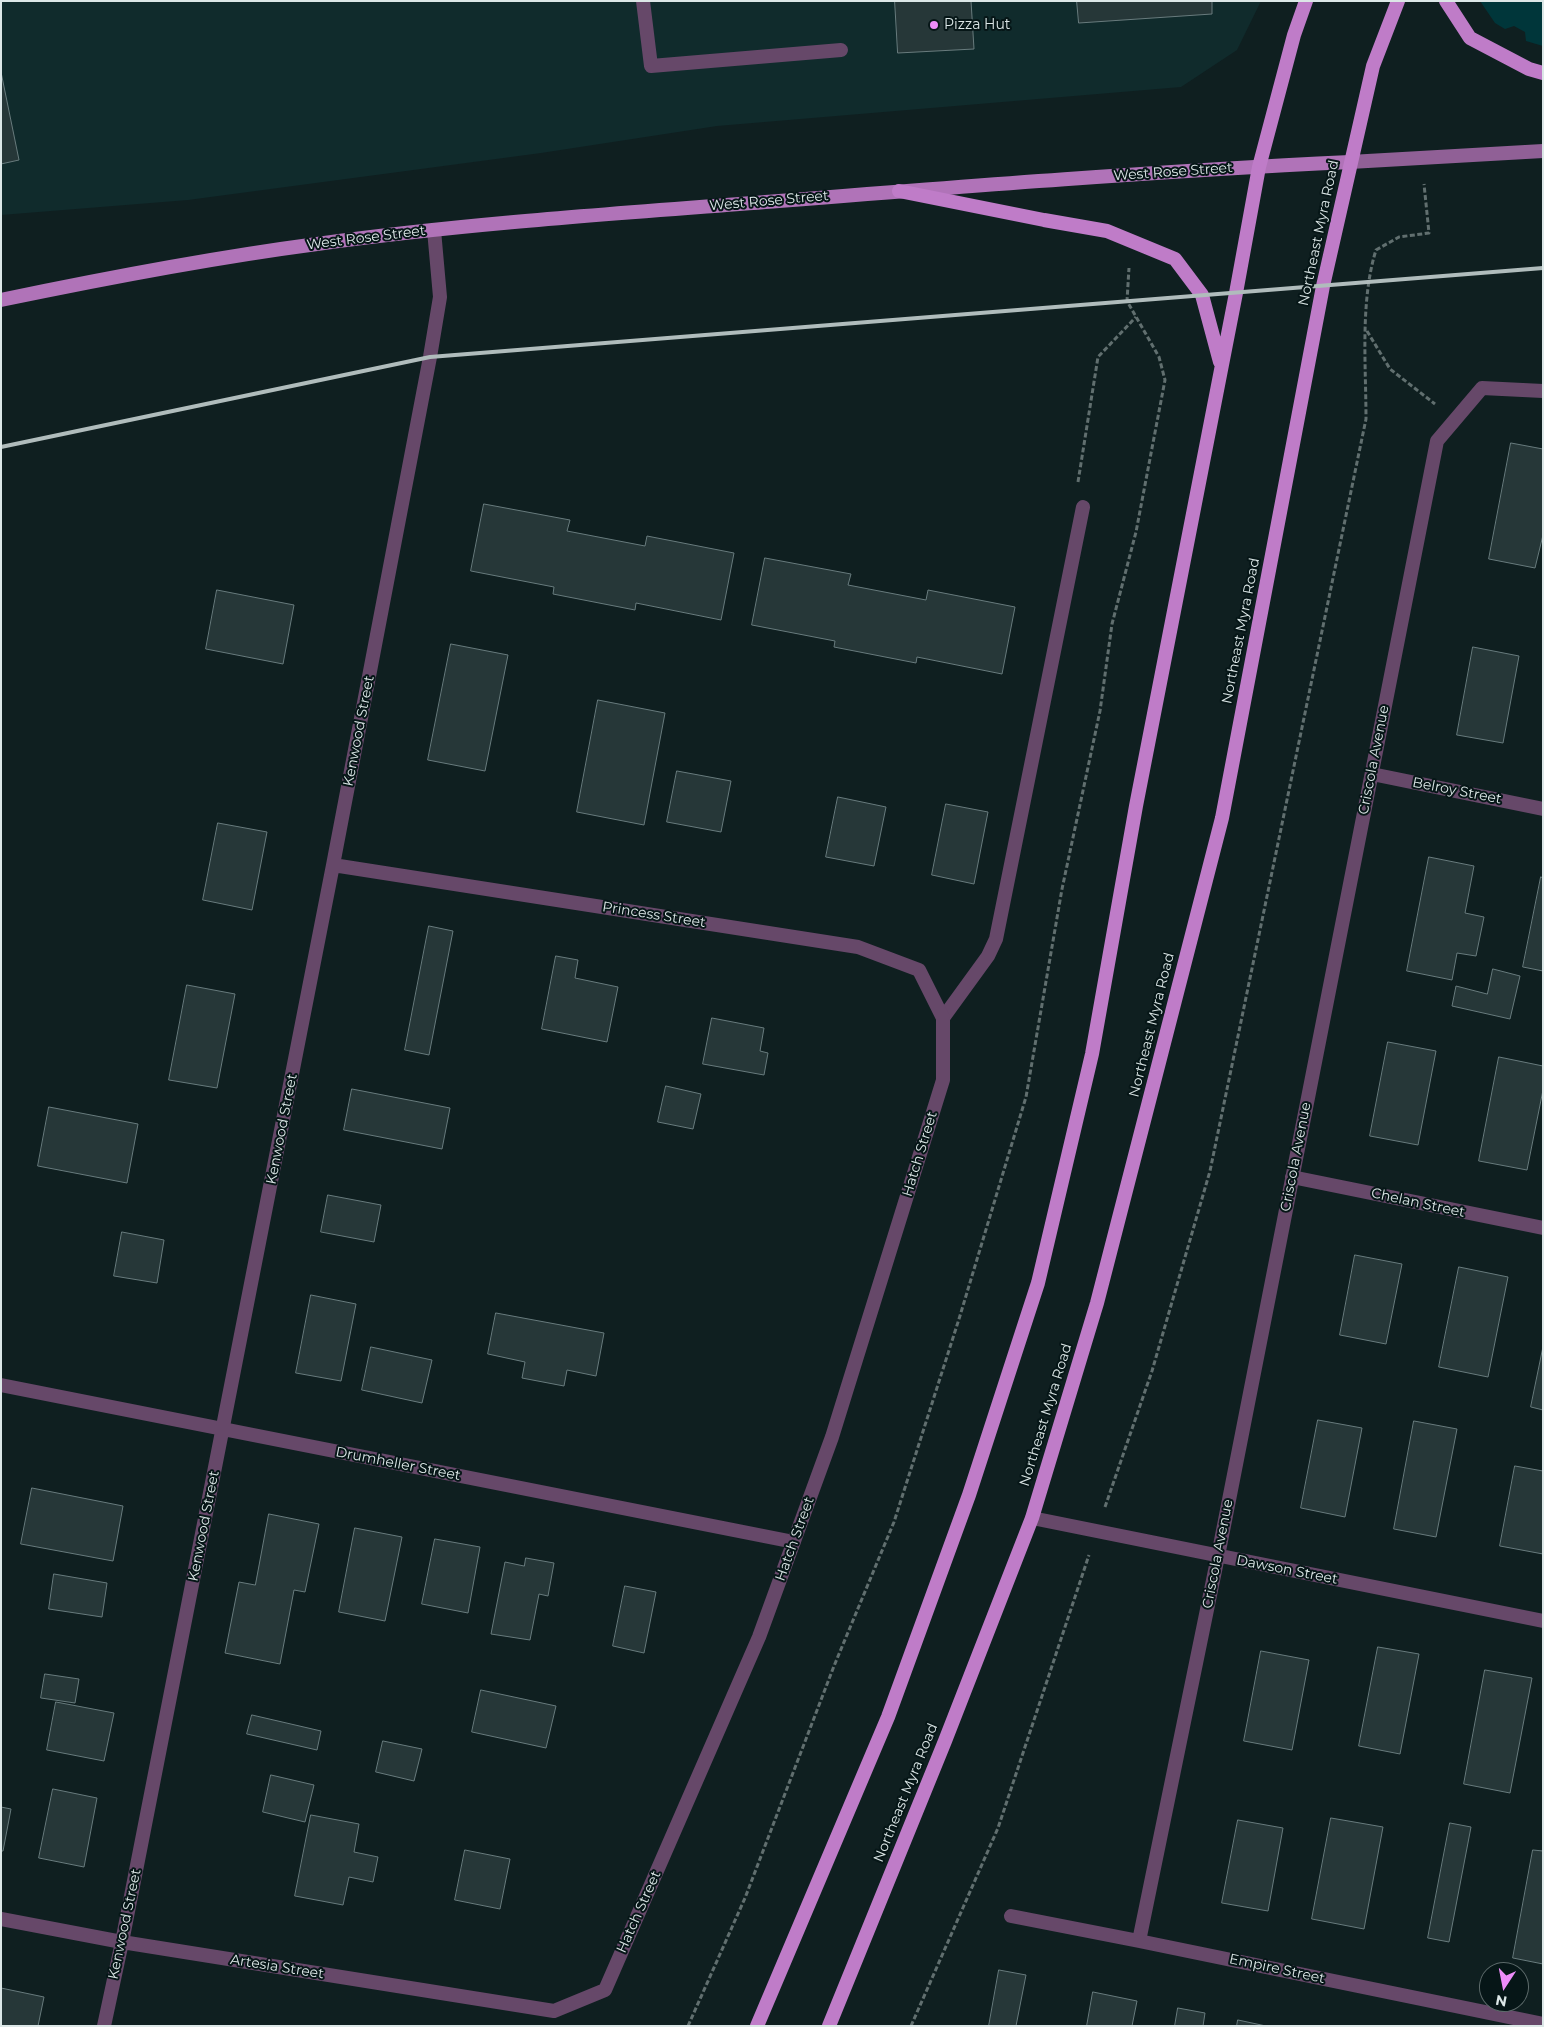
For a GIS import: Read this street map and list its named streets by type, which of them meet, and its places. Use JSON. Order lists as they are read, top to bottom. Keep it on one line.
{"streets":{"highway":["Northeast Myra Road"],"main road":["West Rose Street"],"street":["Kenwood Street","Criscola Avenue","Belroy Street","Princess Street","Hatch Street","Chelan Street","Drumheller Street","Dawson Street","Artesia Street","Empire Street"]},"crossings":[["West Rose Street","Northeast Myra Road"],["West Rose Street","Kenwood Street"],["Northeast Myra Road","Dawson Street"],["Kenwood Street","Princess Street"],["Kenwood Street","Drumheller Street"],["Kenwood Street","Artesia Street"],["Criscola Avenue","Belroy Street"],["Criscola Avenue","Chelan Street"],["Criscola Avenue","Dawson Street"],["Criscola Avenue","Empire Street"],["Princess Street","Hatch Street"],["Hatch Street","Drumheller Street"],["Hatch Street","Artesia Street"]],"places":["Pizza Hut"],"north":"bottom"}
